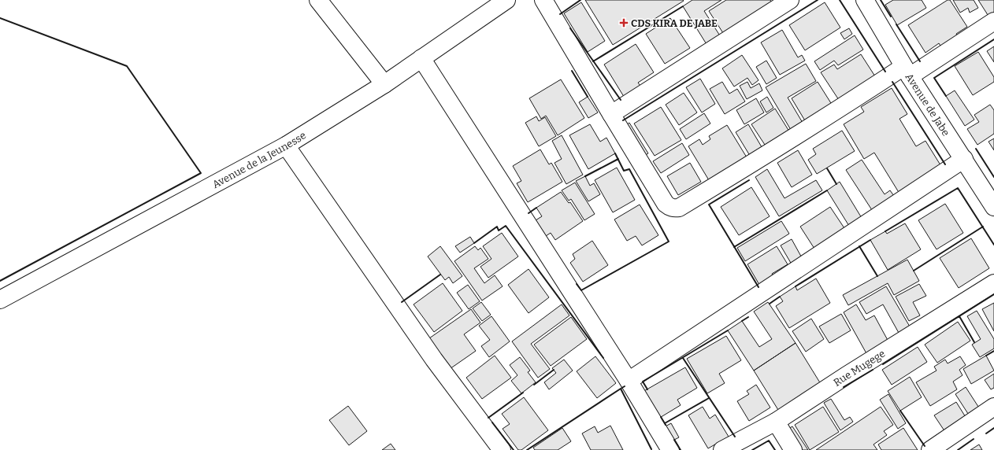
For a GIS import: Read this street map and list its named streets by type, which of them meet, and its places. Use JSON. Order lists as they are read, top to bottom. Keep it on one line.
{"streets":{"street":["Avenue de Jabe","Avenue de la Jeunesse","Rue Mugege"]},"places":{"health":["CDS KIRA DE JABE"]}}
